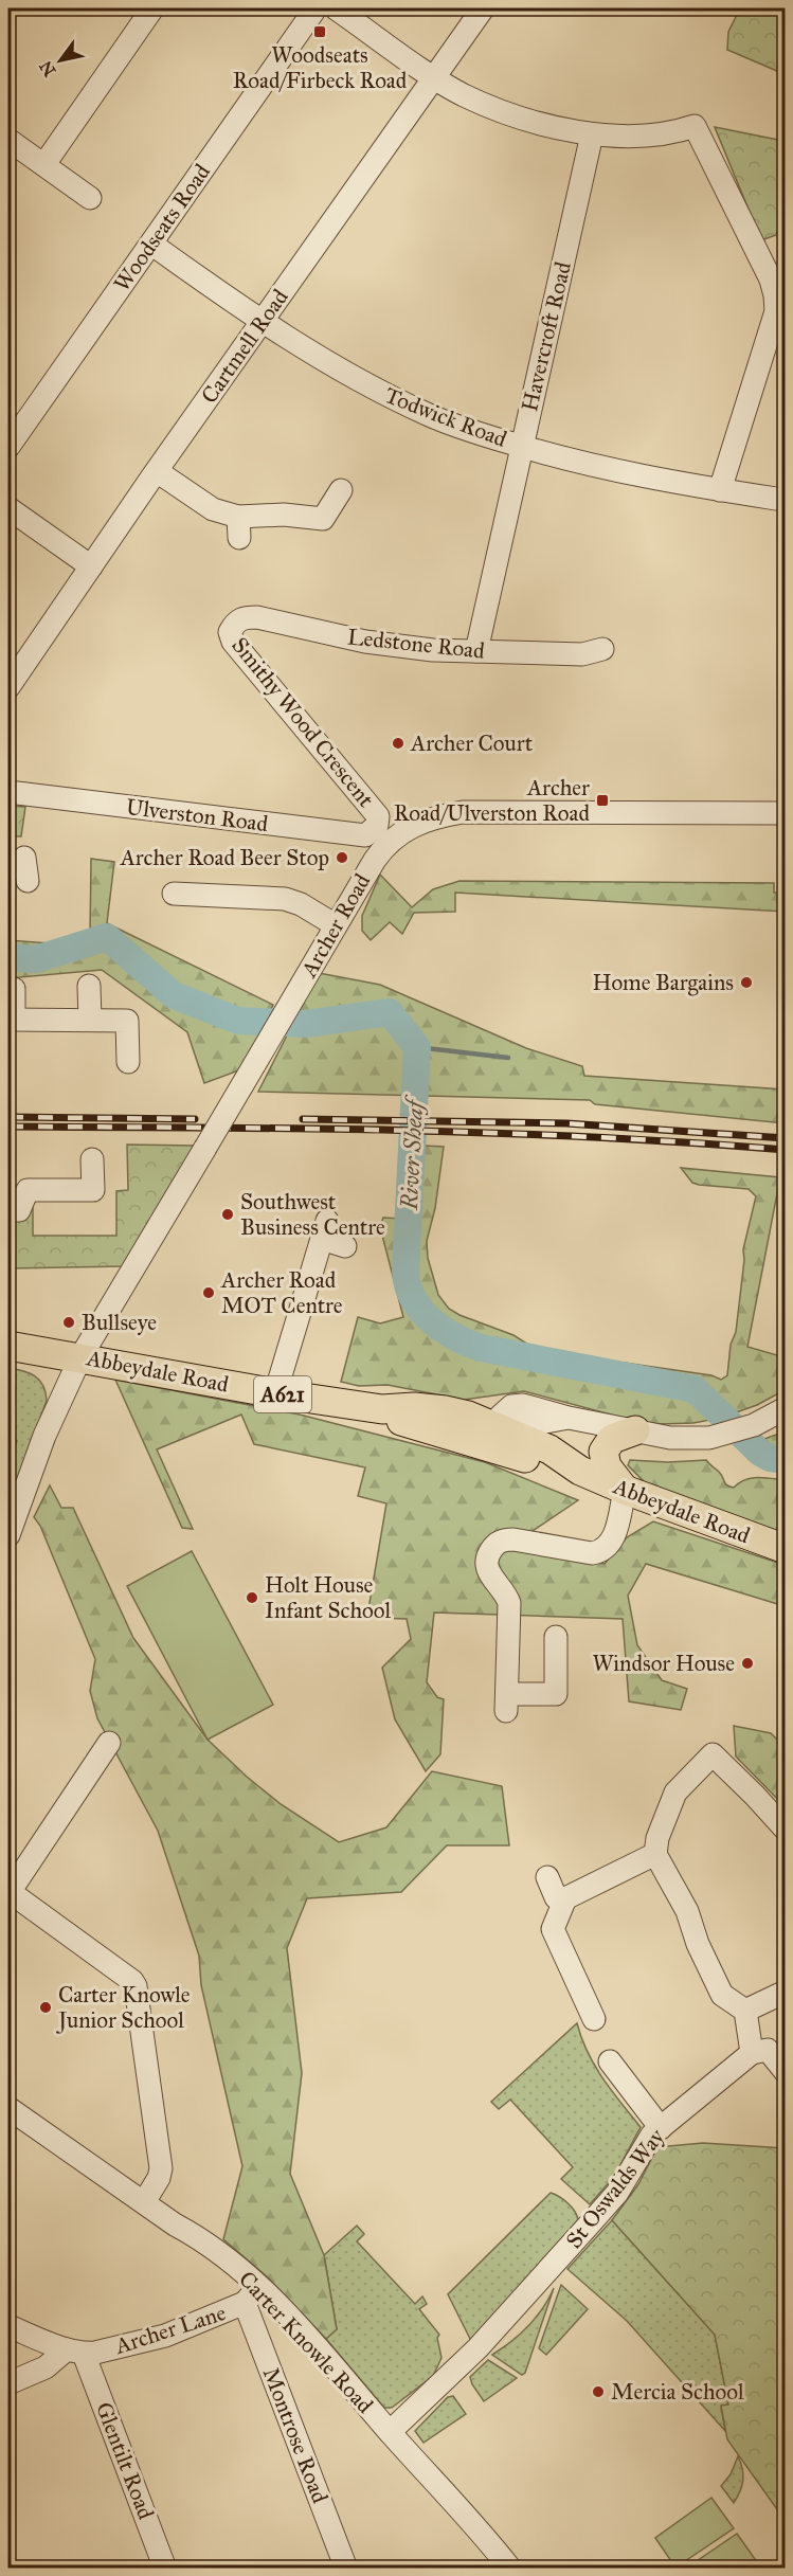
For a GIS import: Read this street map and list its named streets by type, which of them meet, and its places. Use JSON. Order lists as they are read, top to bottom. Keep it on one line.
{"streets":{"main road":["Abbeydale Road","A621"],"street":["Woodseats Road","Havercroft Road","Cartmell Road","Todwick Road","Ledstone Road","Smithy Wood Crescent","Ulverston Road","Archer Road","St Oswalds Way","Archer Lane","Carter Knowle Road","Montrose Road","Glentilt Road"]},"crossings":[["Woodseats Road","Todwick Road"],["Havercroft Road","Todwick Road"],["Havercroft Road","Ledstone Road"],["Cartmell Road","Todwick Road"],["Ledstone Road","Smithy Wood Crescent"],["Smithy Wood Crescent","Ulverston Road"],["Archer Road","Abbeydale Road"],["St Oswalds Way","Carter Knowle Road"],["Archer Lane","Carter Knowle Road"],["Archer Lane","Montrose Road"],["Archer Lane","Glentilt Road"],["Carter Knowle Road","Montrose Road"]],"water":["River Sheaf"],"places":{"transit":["Woodseats Road/Firbeck Road","Archer Road/Ulverston Road"],"other":["Archer Court","Archer Road Beer Stop","Home Bargains","Southwest Business Centre","Archer Road MOT Centre","Bullseye","Holt House Infant School","Windsor House","Carter Knowle Junior School","Mercia School"]},"north":"bottom left"}
